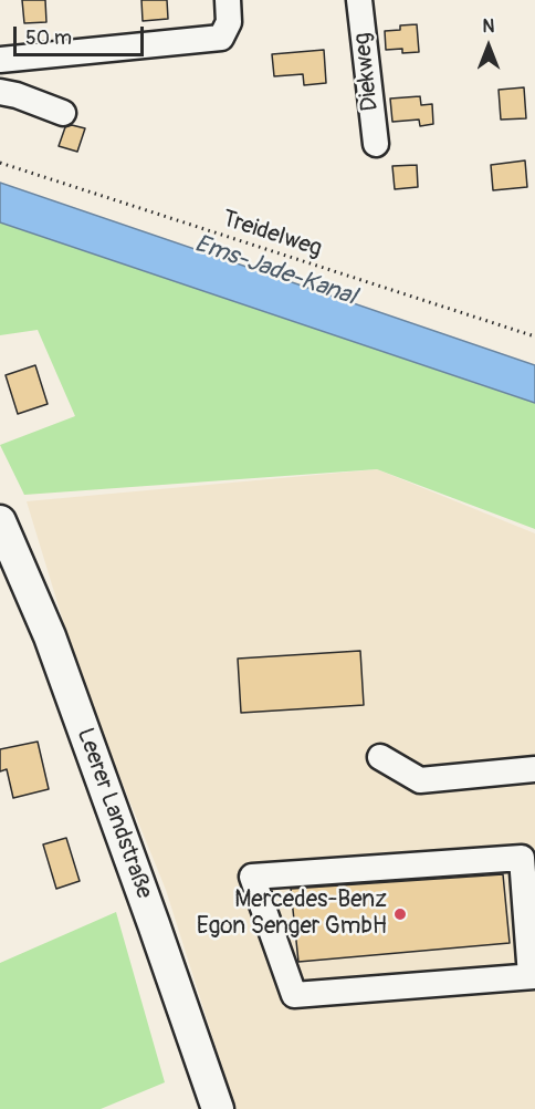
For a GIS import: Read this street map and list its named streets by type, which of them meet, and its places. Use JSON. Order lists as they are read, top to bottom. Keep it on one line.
{"streets":{"main road":["Leerer Landstraße"],"street":["Diekweg"],"path":["Treidelweg"]},"water":["Ems-Jade-Kanal"],"places":["Mercedes-Benz Egon Senger GmbH"],"scale_bar":"50 m","north":"top"}
